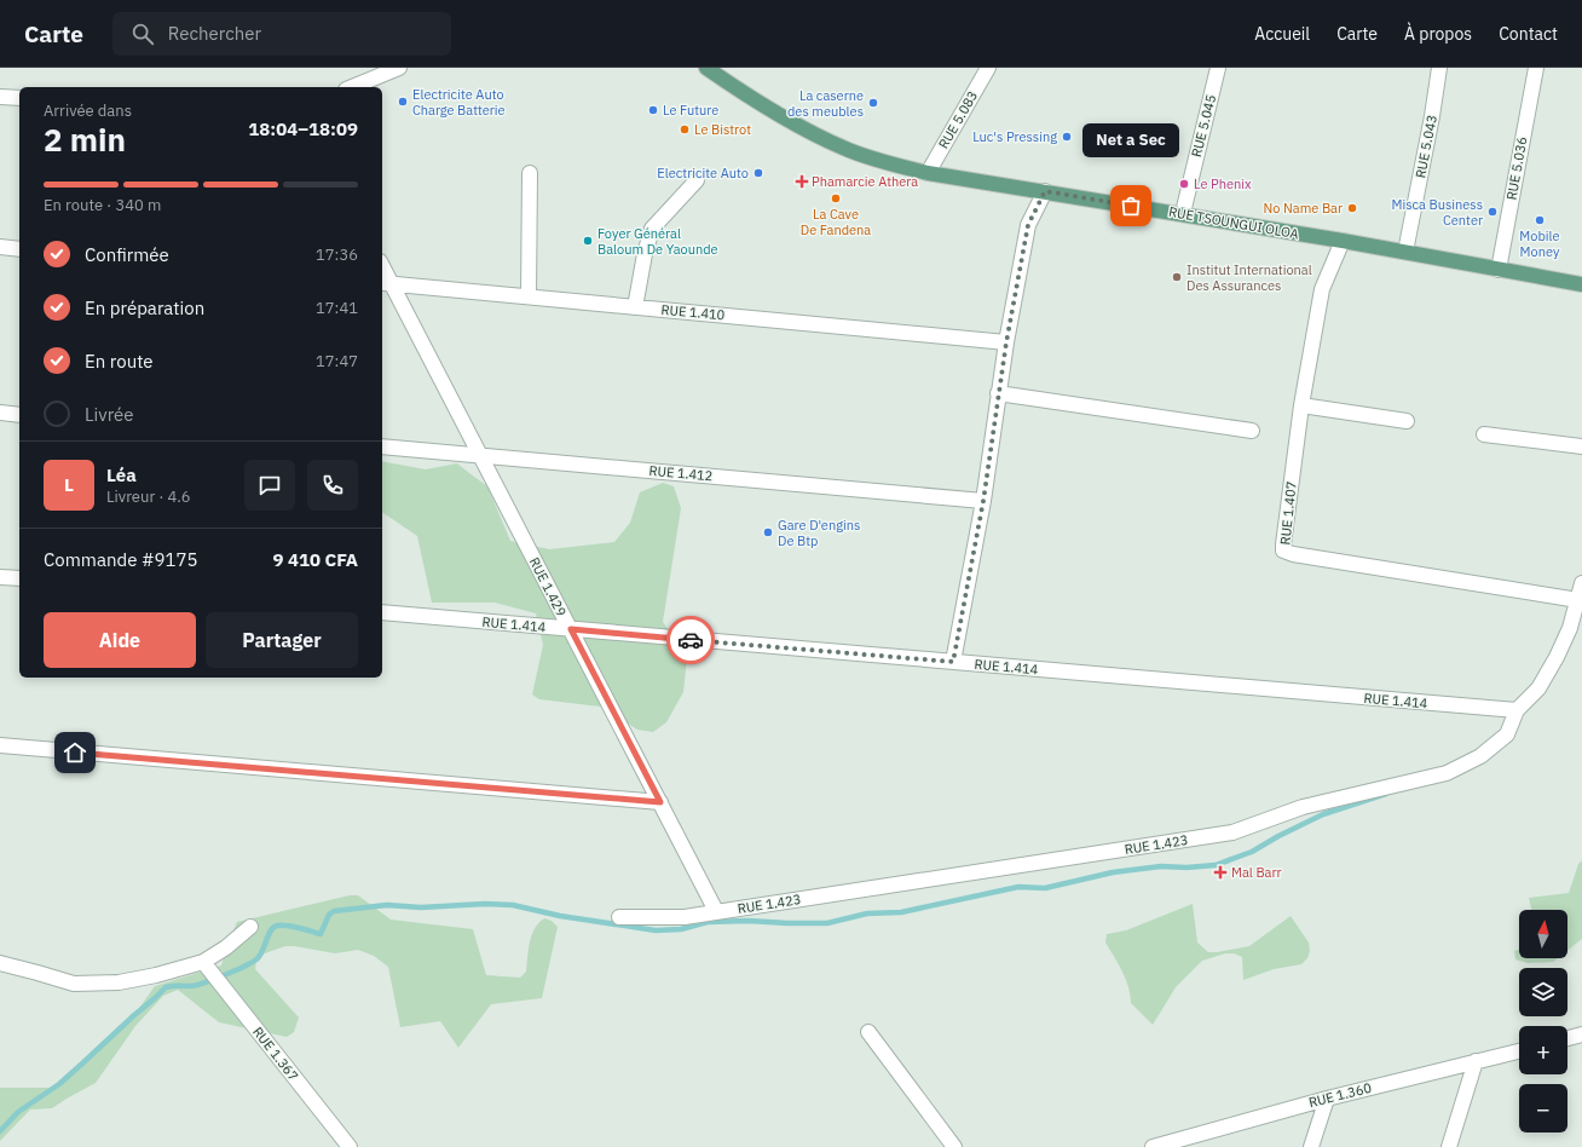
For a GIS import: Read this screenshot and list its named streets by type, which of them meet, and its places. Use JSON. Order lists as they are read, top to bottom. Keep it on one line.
{"streets":{"main road":["RUE TSOUNGUI OLOA"],"street":["RUE 5.083","RUE 5.045","RUE 5.043","RUE 5.036","RUE 1.410","RUE 1.412","RUE 1.407","RUE 1.429","RUE 1.414","RUE 1.423","RUE 1.367","RUE 1.360"]},"crossings":[["RUE 5.083","RUE TSOUNGUI OLOA"],["RUE 5.045","RUE TSOUNGUI OLOA"],["RUE 5.043","RUE TSOUNGUI OLOA"],["RUE 5.036","RUE TSOUNGUI OLOA"],["RUE TSOUNGUI OLOA","RUE 1.407"],["RUE 1.410","RUE 1.429"],["RUE 1.412","RUE 1.429"],["RUE 1.407","RUE 1.423"],["RUE 1.429","RUE 1.414"],["RUE 1.429","RUE 1.423"],["RUE 1.414","RUE 1.423"]],"places":{"other":["Electricite Auto Charge Batterie","La caserne des meubles","Le Future","Le Bistrot","Luc's Pressing","Electricite Auto","Le Phenix","La Cave De Fandena","Net a Sec","No Name Bar","Misca Business Center","Mobile Money","Foyer Général Baloum De Yaounde","Institut International Des Assurances","Gare D'engins De Btp"],"health":["Phamarcie Athera","Mal Barr"]},"north":"top","page":{"header":"Carte","search":"Rechercher","nav":["Accueil","Carte","À propos","Contact"],"heading":["2 min","Arrivée dans","18:04–18:09"],"panel":["Léa","Livreur · 4.6","Commande #9175","9 410 CFA"],"bubble":"Net a Sec","bar":"En route · 340 m","list":[["Confirmée","17:36"],["En préparation","17:41"],["En route","17:47"],"Livrée"],"round":"L","buttons":["Aide","Partager"],"map_buttons":["+","−"]}}
